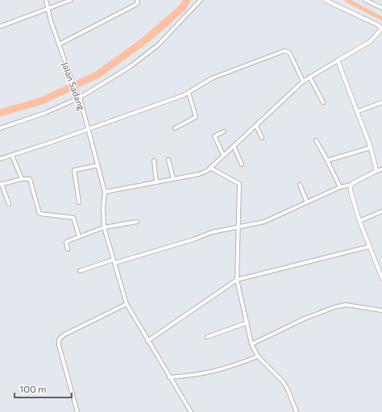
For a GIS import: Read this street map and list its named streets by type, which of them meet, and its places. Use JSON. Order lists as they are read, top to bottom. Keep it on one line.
{"streets":{"street":["Jalan Sadang"]},"scale_bar":"100 m"}
